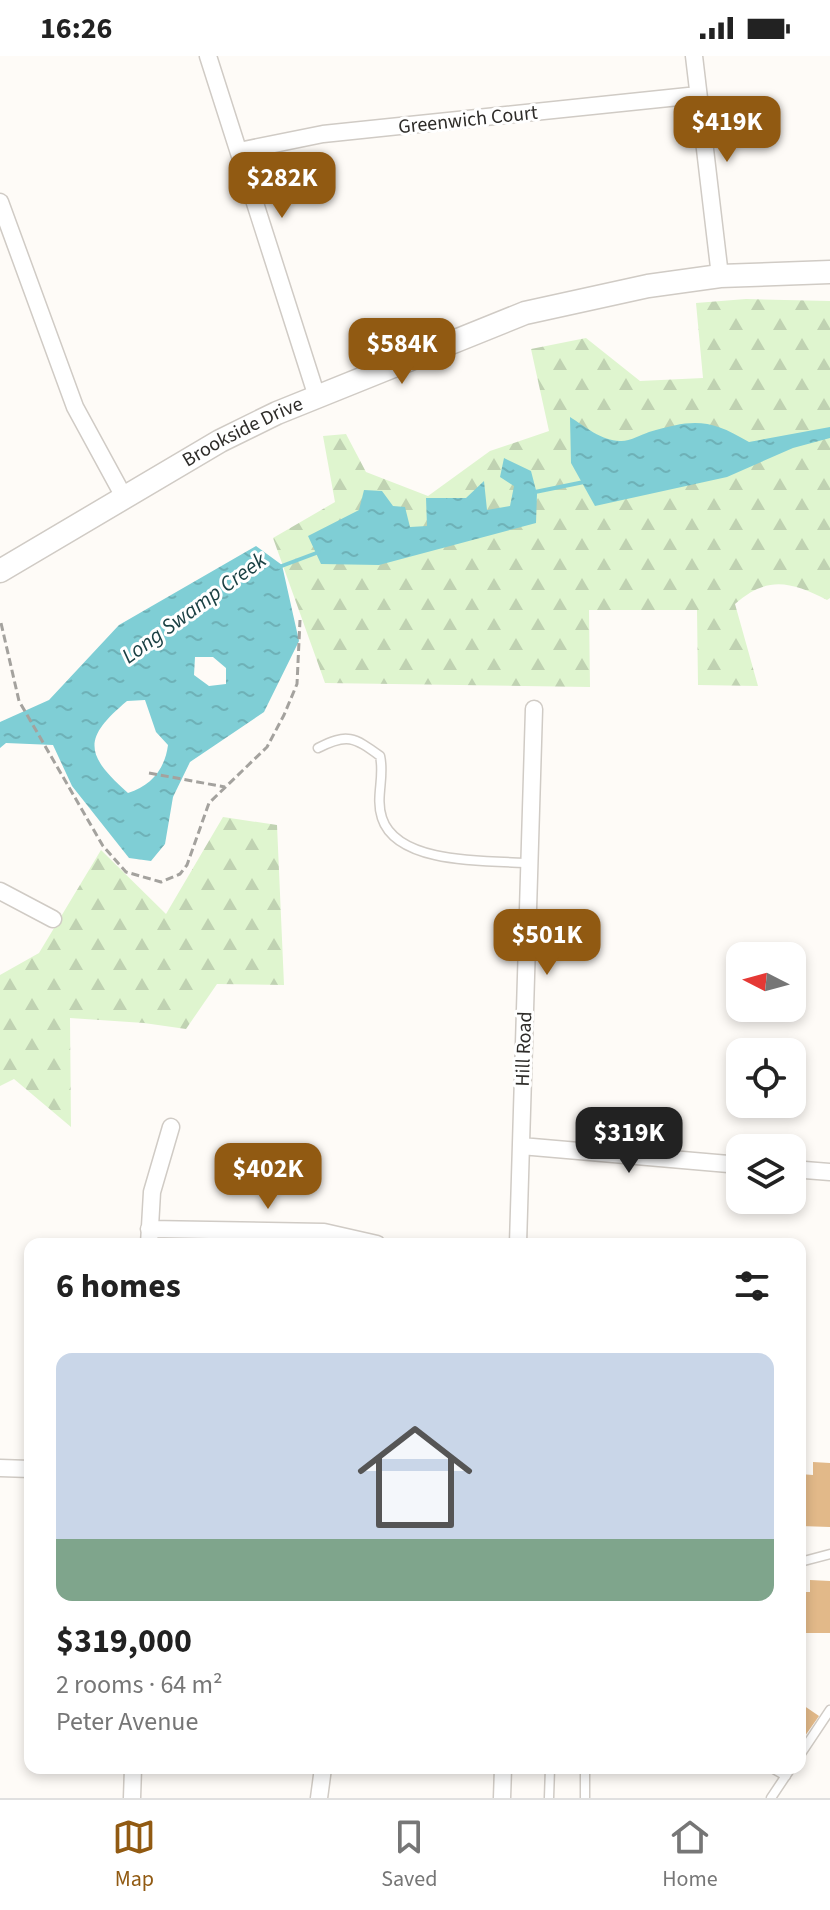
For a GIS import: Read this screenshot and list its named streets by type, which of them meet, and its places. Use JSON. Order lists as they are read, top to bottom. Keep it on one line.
{"streets":{"street":["Greenwich Court","Brookside Drive","Hill Road"]},"water":["Long Swamp Creek"],"north":"left","page":{"status":"16:26","price":["$419K","$282K","$584K","$501K","$319K","$402K"],"heading":"6 homes","list":[{"name":"$319,000","note":"2 rooms · 64 m² · Peter Avenue"}],"tabs":["Map","Saved","Home"]}}
